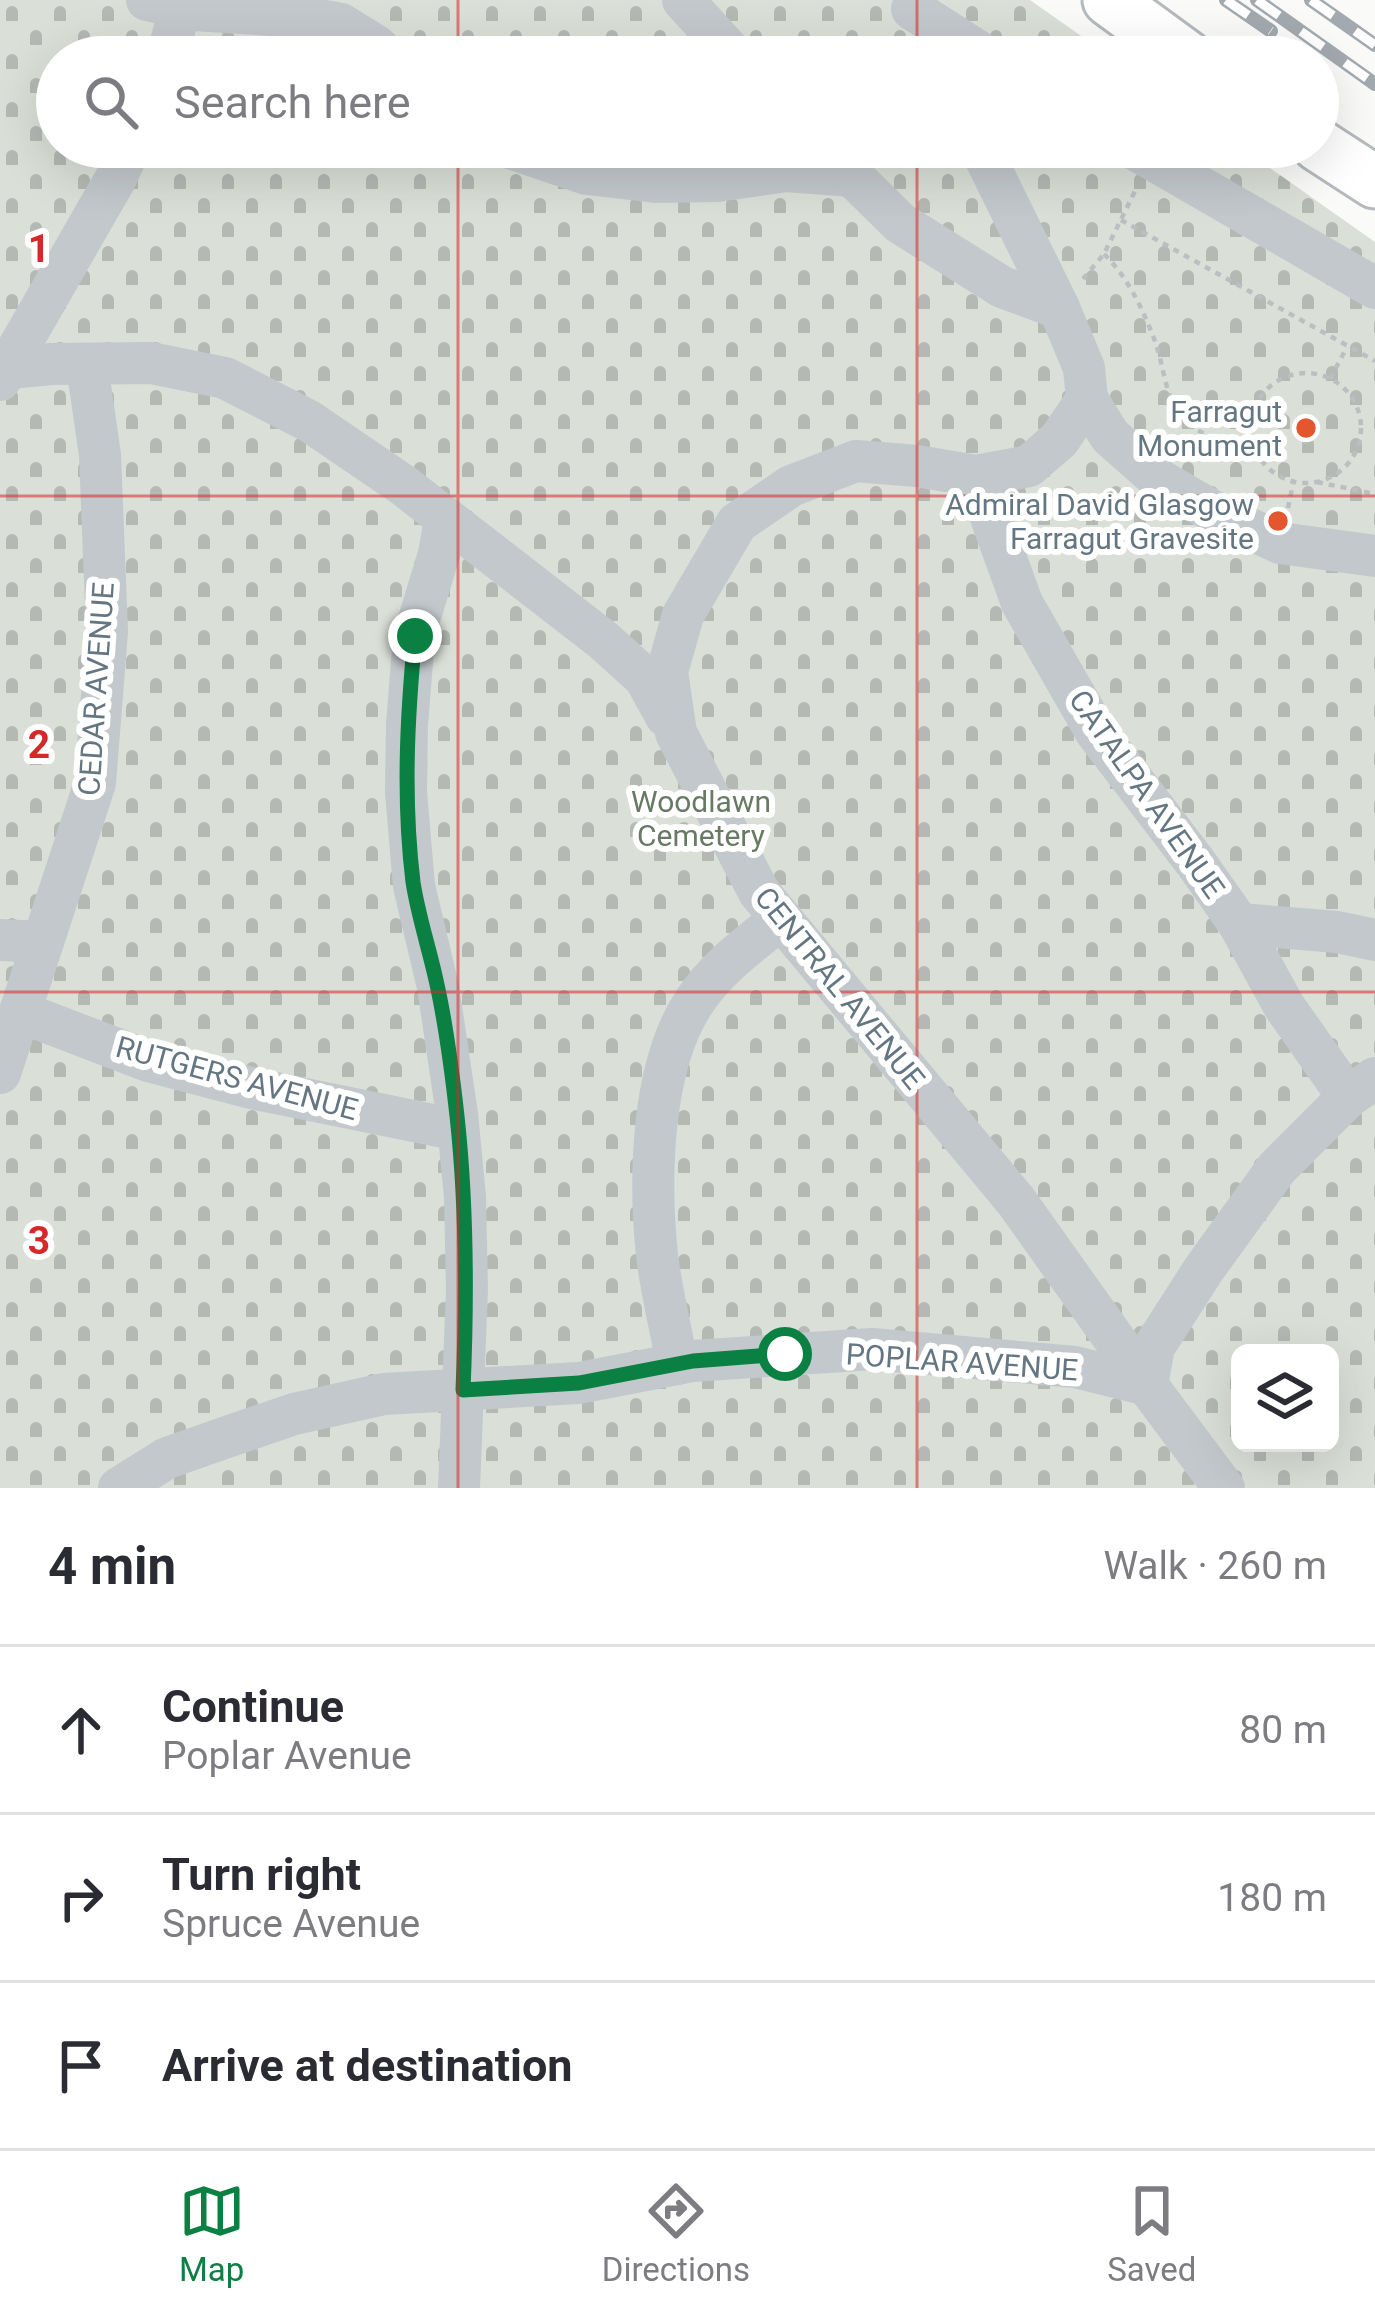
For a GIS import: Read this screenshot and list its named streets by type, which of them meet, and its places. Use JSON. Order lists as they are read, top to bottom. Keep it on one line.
{"streets":{"lane":["CEDAR AVENUE","CATALPA AVENUE","CENTRAL AVENUE","RUTGERS AVENUE","POPLAR AVENUE"]},"crossings":[["CEDAR AVENUE","RUTGERS AVENUE"],["CATALPA AVENUE","CENTRAL AVENUE"],["CENTRAL AVENUE","POPLAR AVENUE"]],"parks":["Woodlawn Cemetery"],"places":["Farragut Monument","Admiral David Glasgow Farragut Gravesite"],"page":{"search":"Search here","heading":["4 min","Walk · 260 m"],"list":[["Continue","Poplar Avenue","80 m"],["Turn right","Spruce Avenue","180 m"],"Arrive at destination"],"nav":["Map","Directions","Saved"]},"grid":{"rows":["1","2","3"]}}
